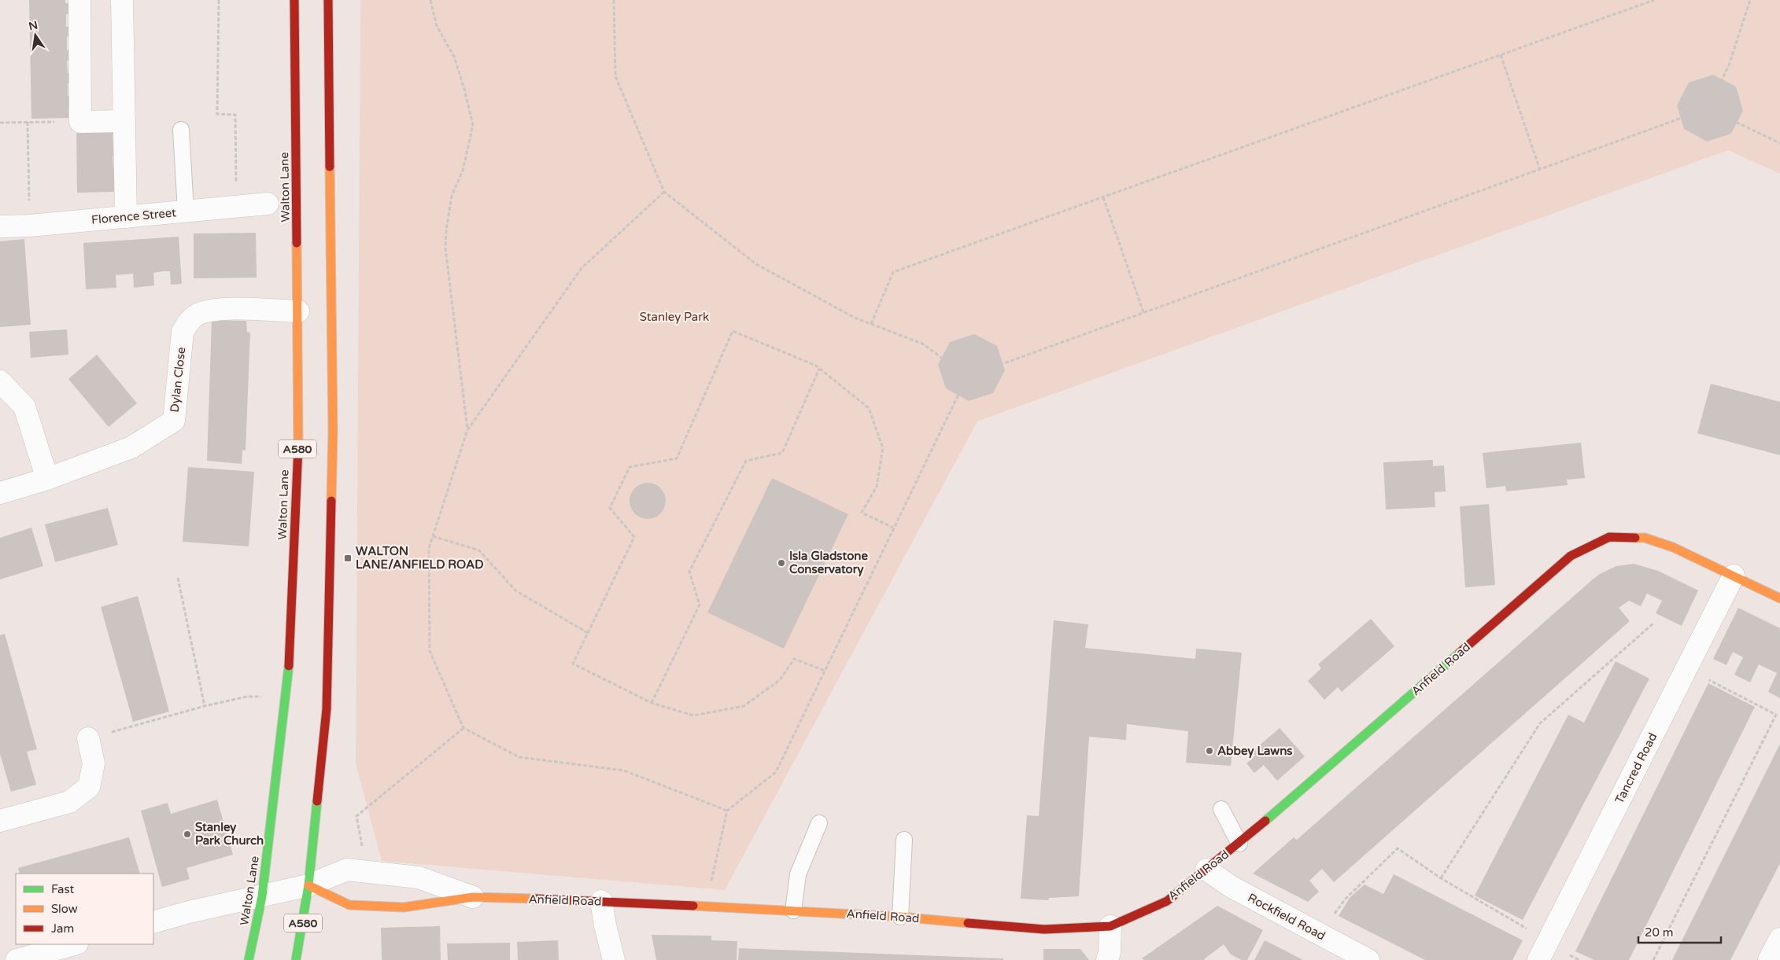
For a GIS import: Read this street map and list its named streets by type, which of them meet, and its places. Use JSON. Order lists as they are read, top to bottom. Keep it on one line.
{"streets":{"main road":["Walton Lane","A580","Anfield Road"],"street":["Florence Street","Dylan Close","Tancred Road","Rockfield Road"]},"crossings":[["Walton Lane","Dylan Close"],["Walton Lane","Anfield Road"],["A580","Anfield Road"],["Anfield Road","Tancred Road"],["Anfield Road","Rockfield Road"]],"parks":["Stanley Park"],"places":{"transit":["WALTON LANE/ANFIELD ROAD"],"other":["Isla Gladstone Conservatory","Abbey Lawns","Stanley Park Church"]},"legend":["Fast","Slow","Jam"],"scale_bar":"20 m","north":"top"}
